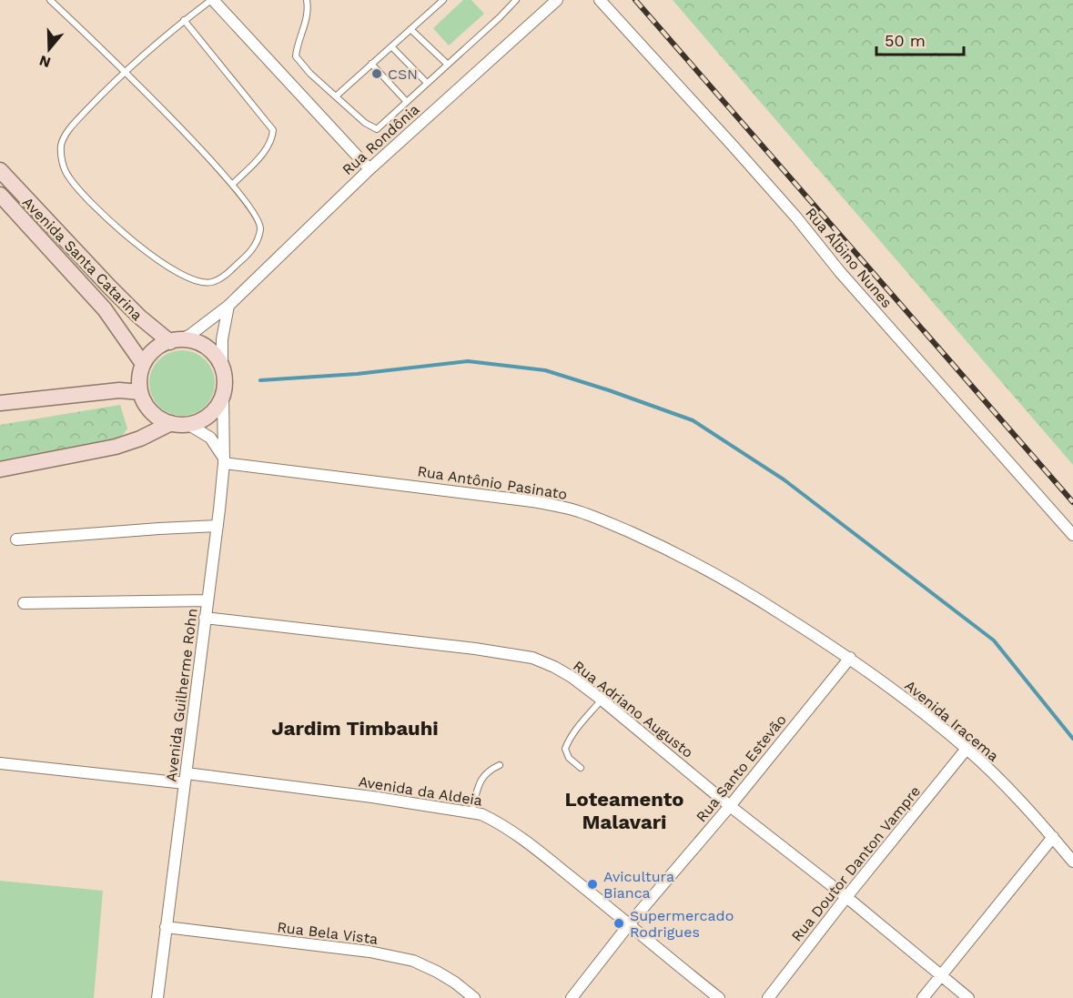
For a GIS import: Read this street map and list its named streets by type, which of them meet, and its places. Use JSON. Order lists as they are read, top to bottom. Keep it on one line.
{"streets":{"street":["Rua Rondônia","Rua Albino Nunes","Avenida Santa Catarina","Rua Antônio Pasinato","Avenida Guilherme Rohn","Rua Adriano Augusto","Avenida Iracema","Rua Santo Estevão","Avenida da Aldeia","Rua Doutor Danton Vampre","Rua Bela Vista"]},"crossings":[["Rua Rondônia","Avenida Santa Catarina"],["Rua Rondônia","Avenida Guilherme Rohn"],["Avenida Santa Catarina","Avenida Guilherme Rohn"],["Rua Antônio Pasinato","Avenida Guilherme Rohn"],["Rua Antônio Pasinato","Avenida Iracema"],["Rua Antônio Pasinato","Rua Santo Estevão"],["Avenida Guilherme Rohn","Rua Adriano Augusto"],["Avenida Guilherme Rohn","Avenida da Aldeia"],["Avenida Guilherme Rohn","Rua Bela Vista"],["Rua Adriano Augusto","Rua Santo Estevão"],["Rua Adriano Augusto","Rua Doutor Danton Vampre"],["Avenida Iracema","Rua Santo Estevão"],["Avenida Iracema","Rua Doutor Danton Vampre"],["Rua Santo Estevão","Avenida da Aldeia"]],"districts":["Jardim Timbauhi","Loteamento Malavari"],"places":["CSN","Avicultura Bianca","Supermercado Rodrigues"],"scale_bar":"50 m","north":"bottom"}
